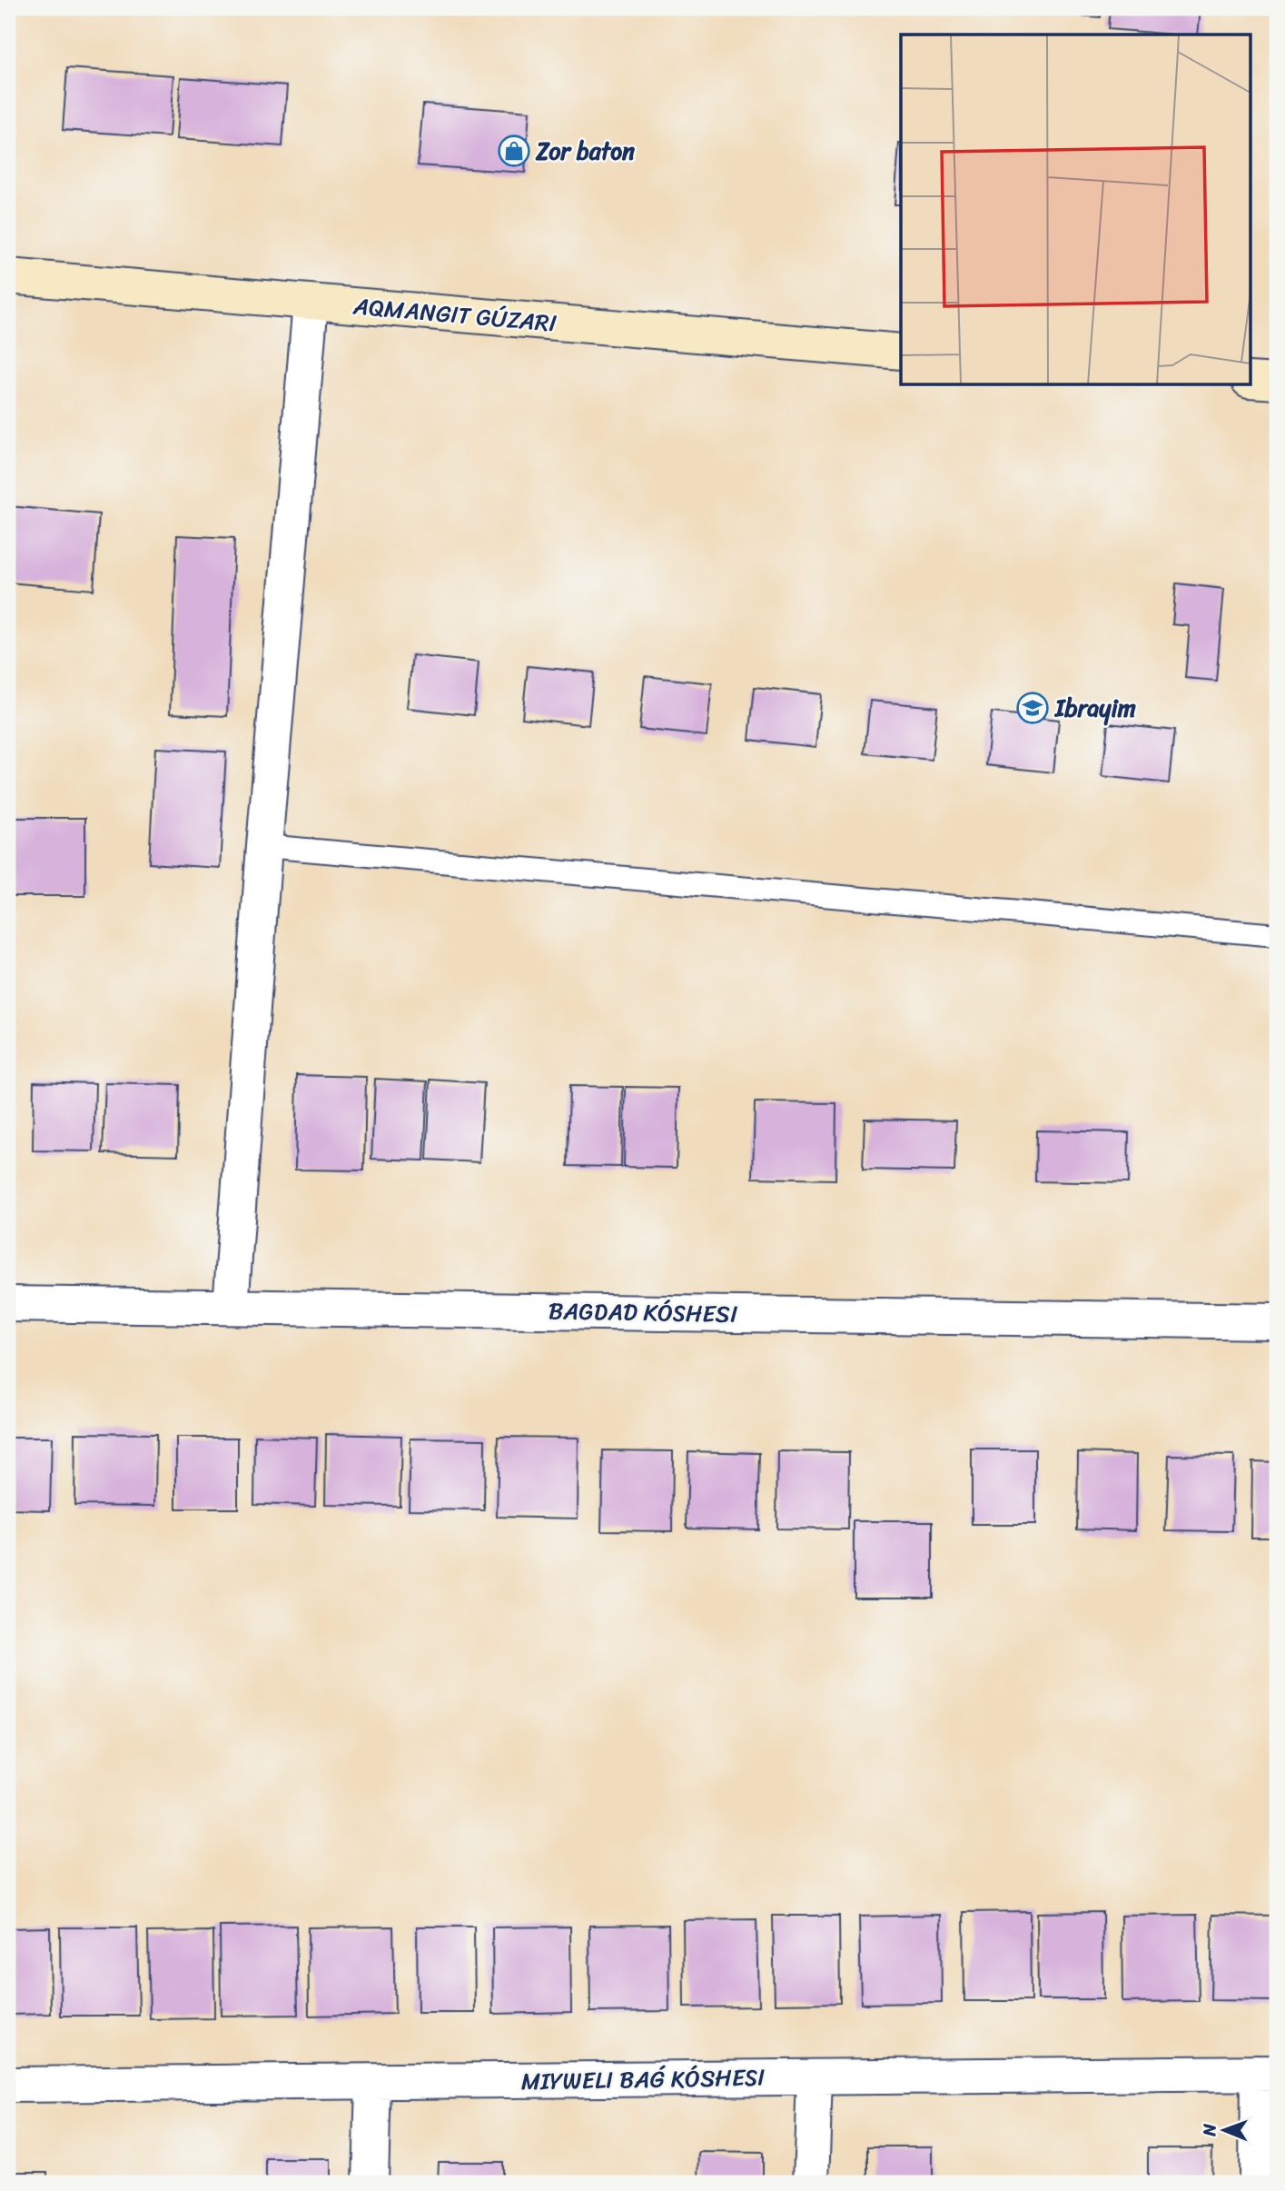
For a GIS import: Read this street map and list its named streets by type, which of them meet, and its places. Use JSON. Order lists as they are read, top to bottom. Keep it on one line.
{"streets":{"street":["BAGDAD KÓSHESI","MIYWELI BAǴ KÓSHESI"]},"places":{"shop":["Zor baton"],"school or university":["Ibrayim"]},"north":"left"}
